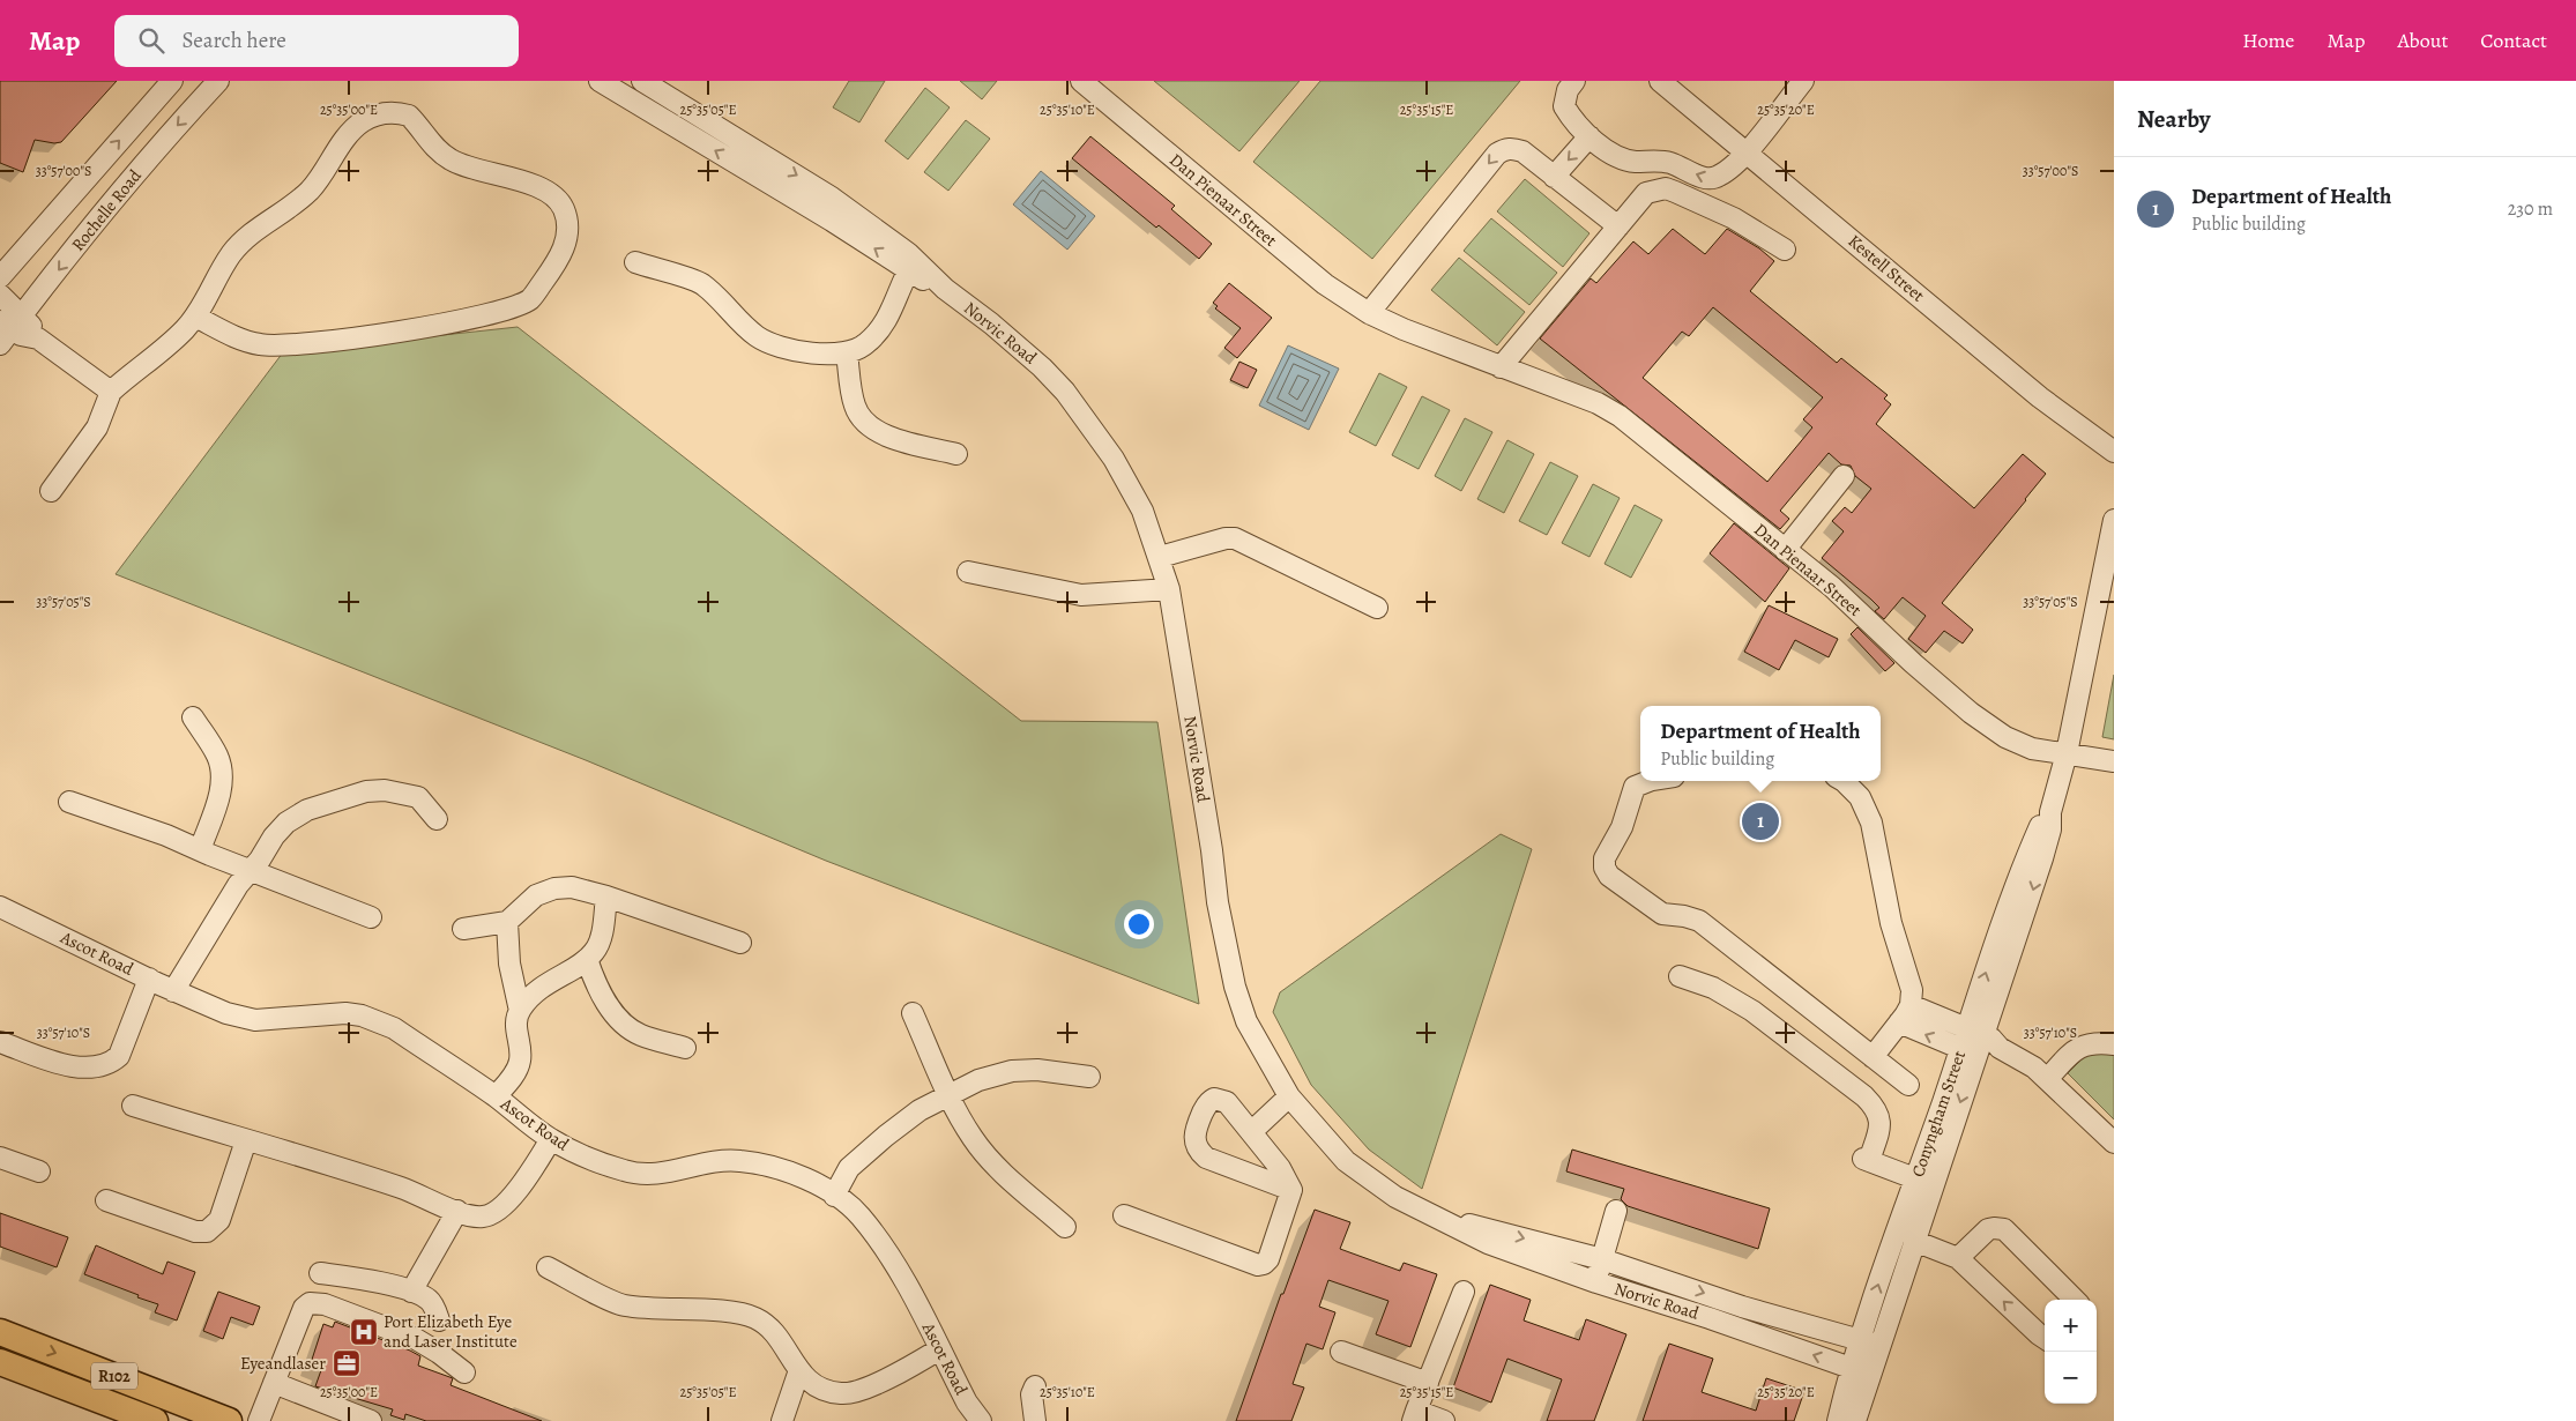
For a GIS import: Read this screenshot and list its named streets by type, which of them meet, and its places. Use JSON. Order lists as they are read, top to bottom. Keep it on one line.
{"streets":{"main road":["R102"],"street":["Dan Pienaar Street","Rochelle Road","Kestell Street","Norvic Road","Ascot Road","Conyngham Street"]},"crossings":[["Dan Pienaar Street","Conyngham Street"],["Norvic Road","Conyngham Street"]],"places":{"hospital":["Port Elizabeth Eye and Laser Institute"],"office":["Eyeandlaser"]},"page":{"header":"Map","search":"Search here","nav":["Home","Map","About","Contact"],"heading":"Nearby","list":[{"mark":"1","name":"Department of Health","note":"Public building","value":"230 m"}],"popup":["Department of Health","Public building"],"pins":"1","map_buttons":["+","−"]},"coordinates":["25°35'00\"E","25°35'05\"E","25°35'10\"E","25°35'15\"E","25°35'20\"E","33°57'00\"S","33°57'05\"S","33°57'10\"S"]}
